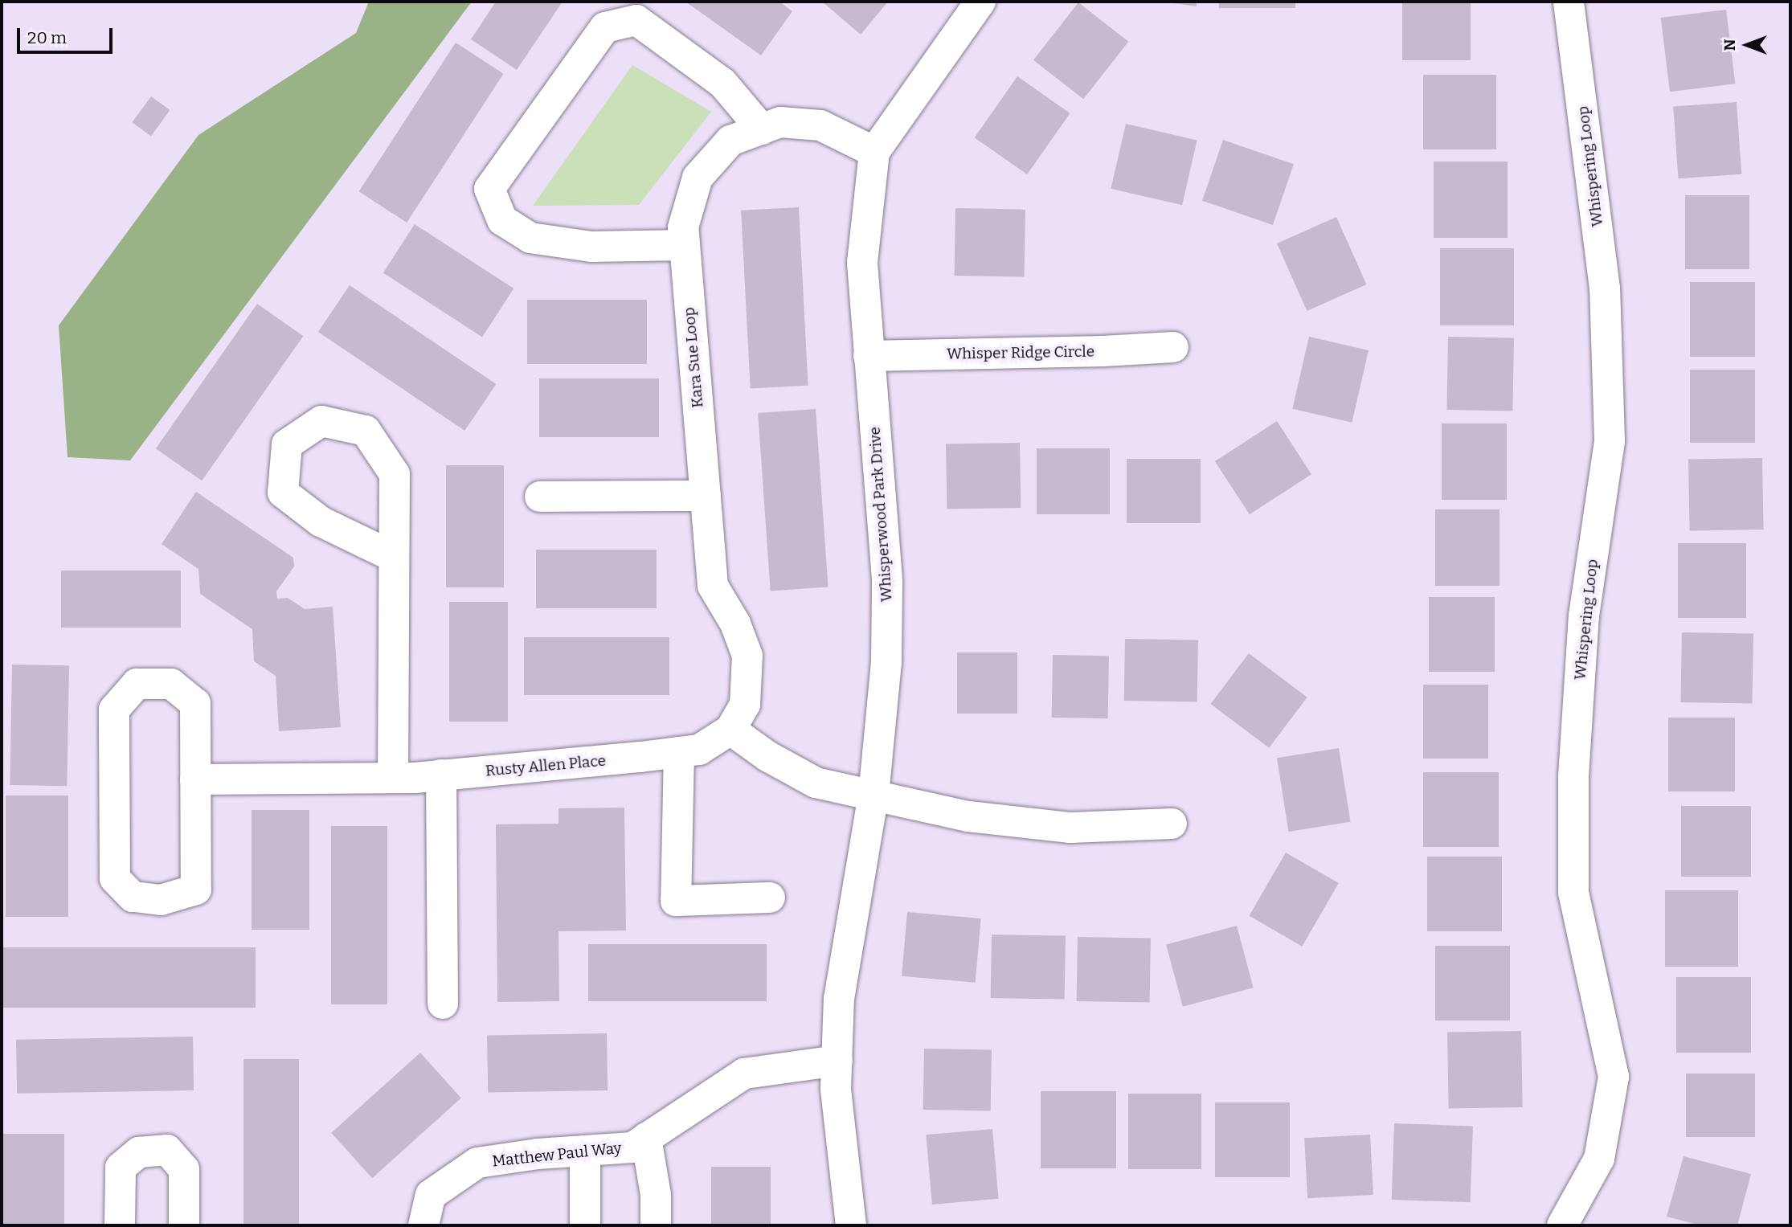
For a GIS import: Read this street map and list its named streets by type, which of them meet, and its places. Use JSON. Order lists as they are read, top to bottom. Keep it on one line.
{"streets":{"street":["Whispering Loop","Whisper Ridge Circle","Kara Sue Loop","Whisperwood Park Drive","Rusty Allen Place","Matthew Paul Way"]},"crossings":[["Whisper Ridge Circle","Whisperwood Park Drive"],["Kara Sue Loop","Whisperwood Park Drive"],["Kara Sue Loop","Rusty Allen Place"],["Whisperwood Park Drive","Matthew Paul Way"]],"scale_bar":"20 m","north":"left"}
